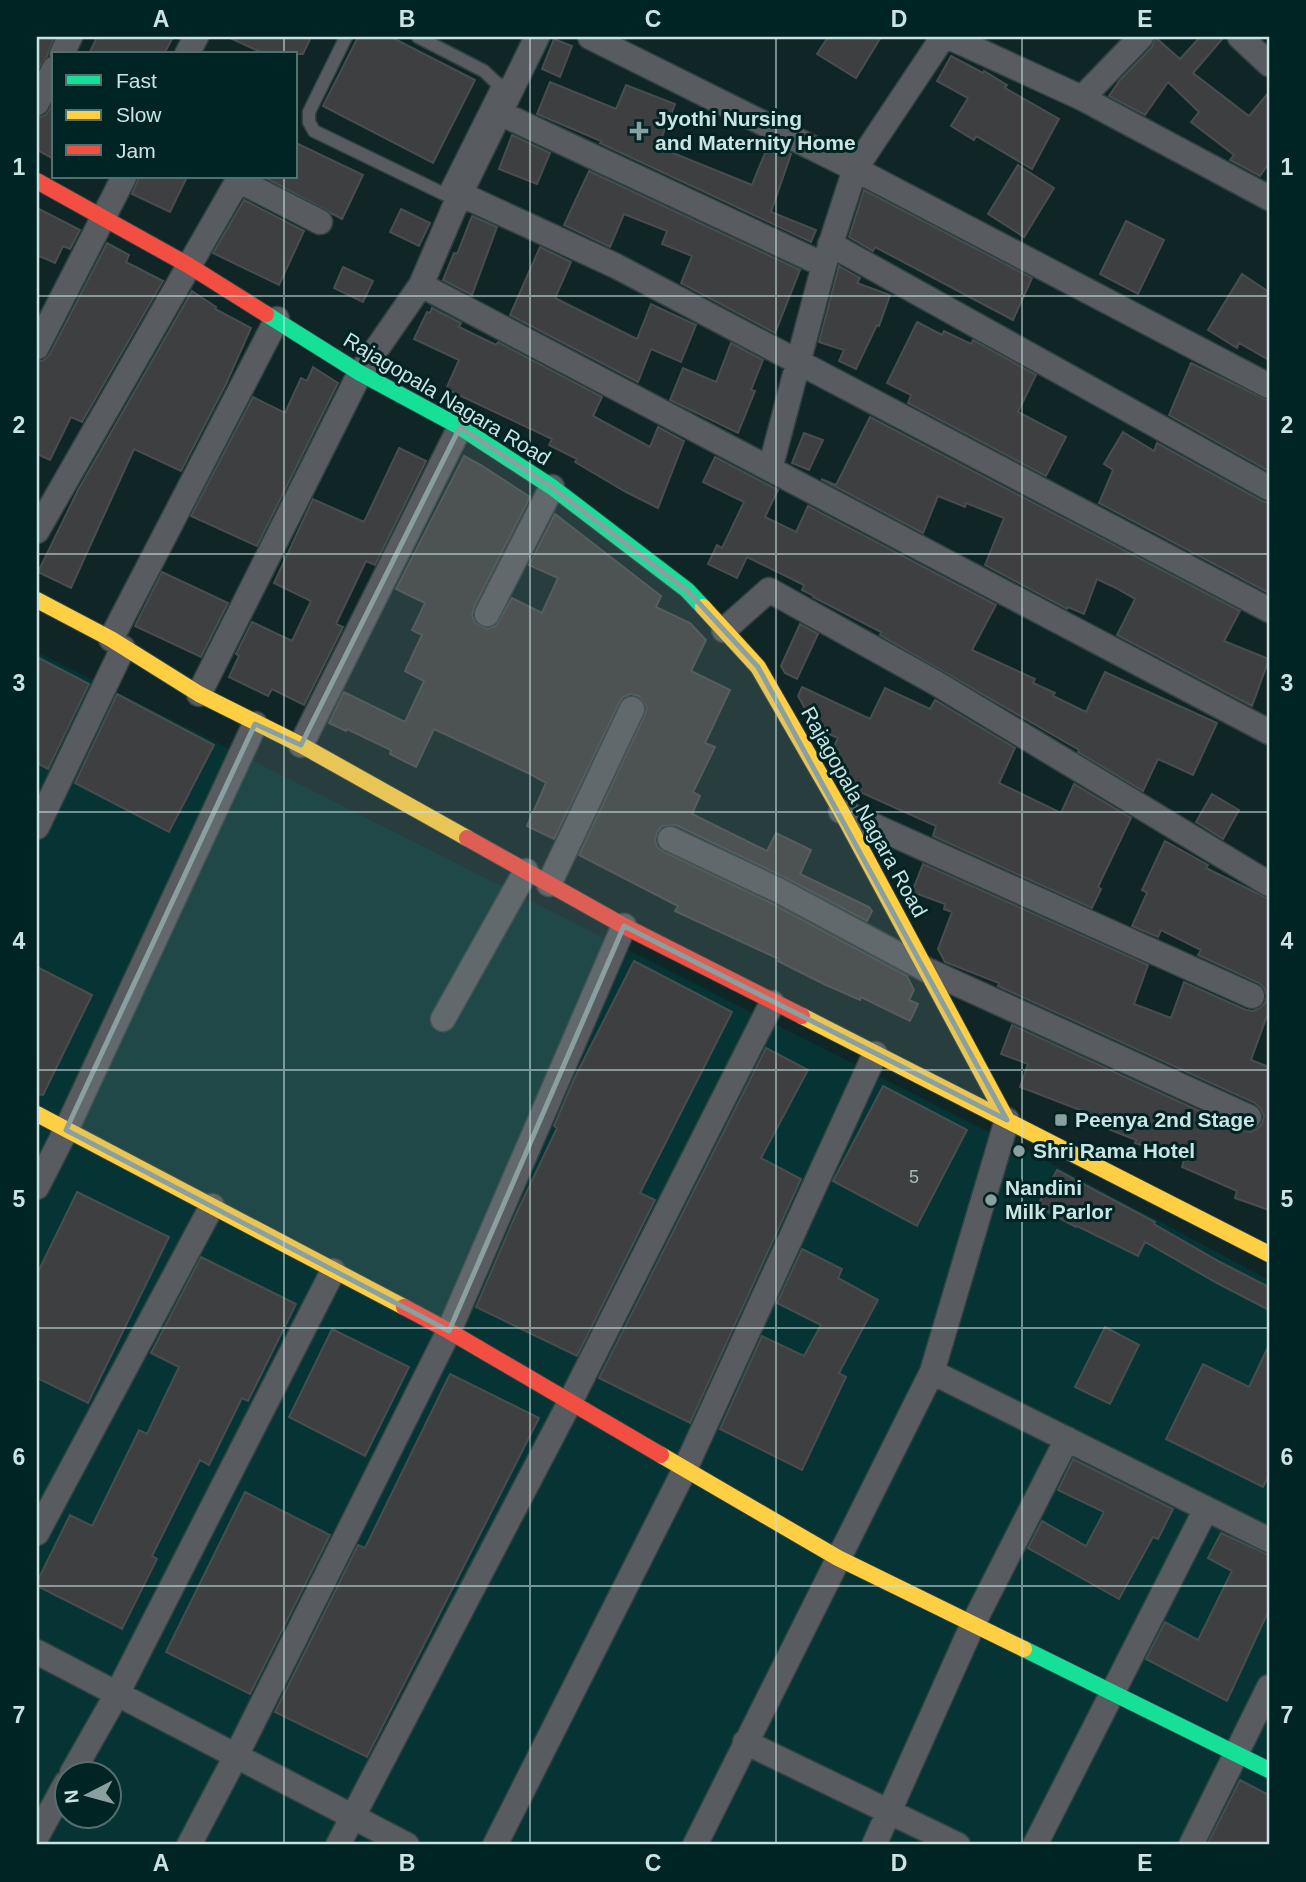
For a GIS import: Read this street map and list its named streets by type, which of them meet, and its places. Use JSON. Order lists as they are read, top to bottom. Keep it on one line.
{"streets":{"street":["Rajagopala Nagara Road"]},"places":{"health":["Jyothi Nursing and Maternity Home"],"transit":["Peenya 2nd Stage"],"other":["Shri Rama Hotel","Nandini Milk Parlor"]},"house_numbers":["5"],"legend":["Fast","Slow","Jam"],"north":"left","grid":{"columns":["A","B","C","D","E"],"rows":["1","2","3","4","5","6","7"]}}
